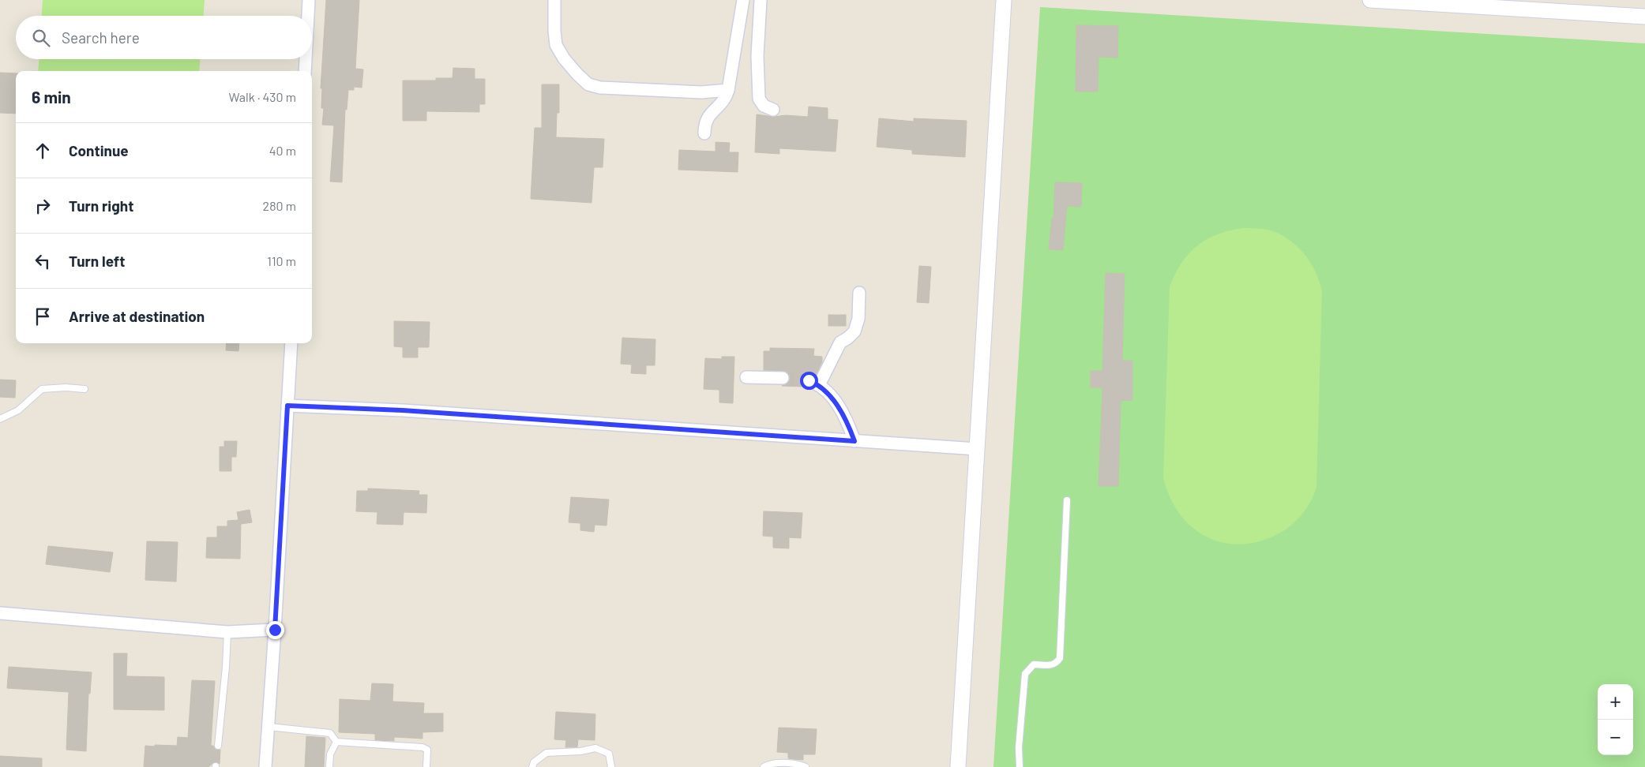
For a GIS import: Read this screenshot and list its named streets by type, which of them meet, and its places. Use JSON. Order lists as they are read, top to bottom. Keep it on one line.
{"page":{"search":"Search here","heading":["6 min","Walk · 430 m"],"list":[["Continue","40 m"],["Turn right","280 m"],["Turn left","110 m"],"Arrive at destination"],"map_buttons":["+","−"]}}
